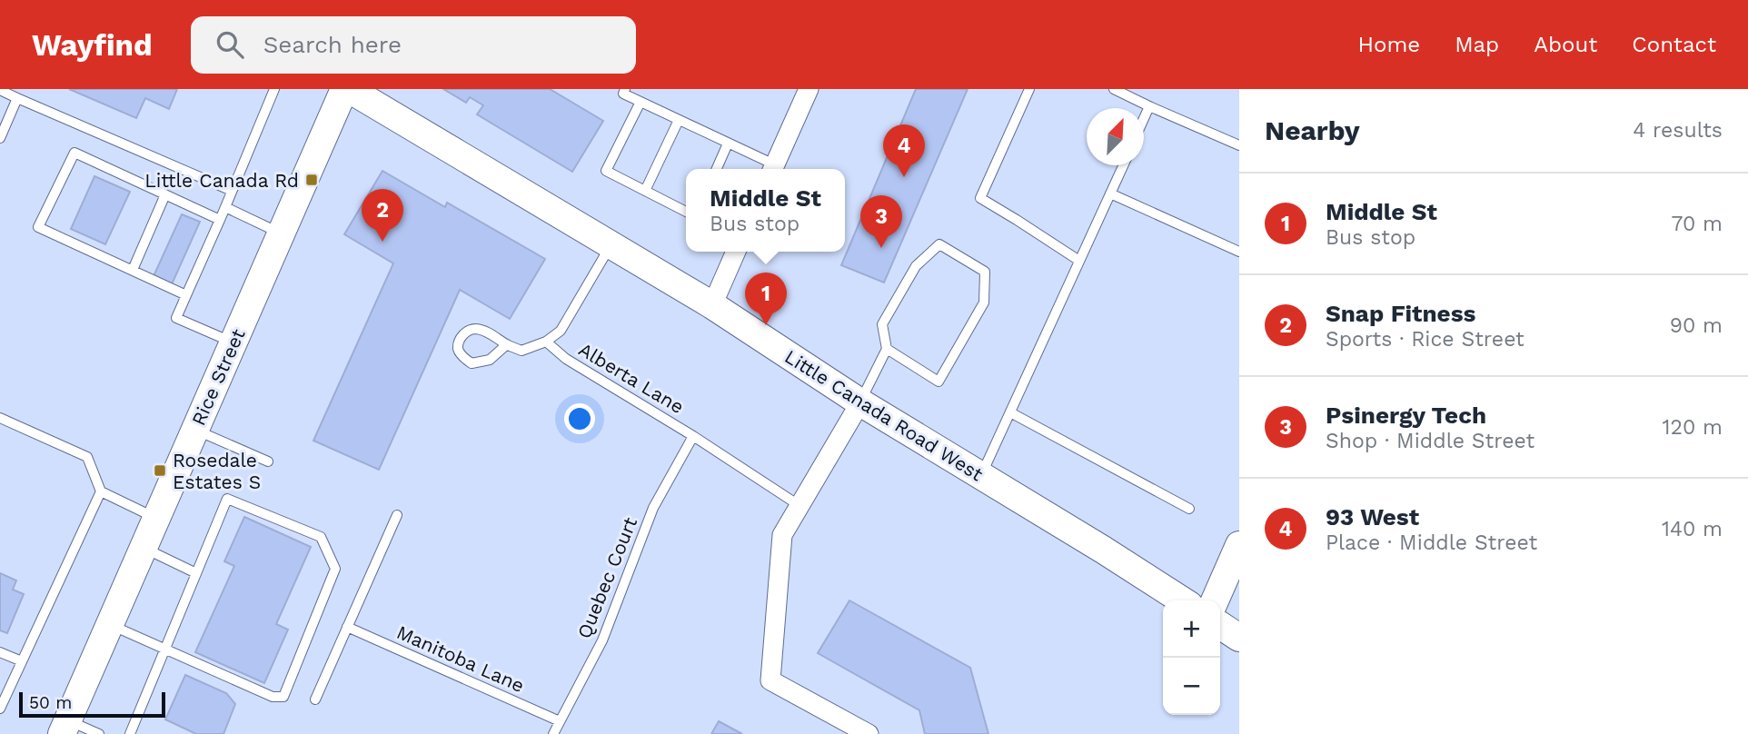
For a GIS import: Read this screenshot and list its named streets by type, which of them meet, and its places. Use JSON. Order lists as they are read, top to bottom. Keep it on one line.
{"streets":{"street":["Rice Street","Little Canada Road West"],"lane":["Alberta Lane","Quebec Court","Manitoba Lane"]},"crossings":[["Rice Street","Little Canada Road West"],["Alberta Lane","Little Canada Road West"],["Alberta Lane","Quebec Court"],["Quebec Court","Manitoba Lane"]],"places":{"transit":["Little Canada Rd","Rosedale Estates S"]},"scale_bar":"50 m","north":"top right","page":{"header":"Wayfind","search":"Search here","nav":["Home","Map","About","Contact"],"heading":["Nearby","4 results"],"pins":["4","2","3","1"],"popup":["Middle St","Bus stop"],"list":[{"mark":"1","name":"Middle St","note":"Bus stop","value":"70 m"},{"mark":"2","name":"Snap Fitness","note":"Sports · Rice Street","value":"90 m"},{"mark":"3","name":"Psinergy Tech","note":"Shop · Middle Street","value":"120 m"},{"mark":"4","name":"93 West","note":"Place · Middle Street","value":"140 m"}],"map_buttons":["+","−"],"scale":"50 m"}}
